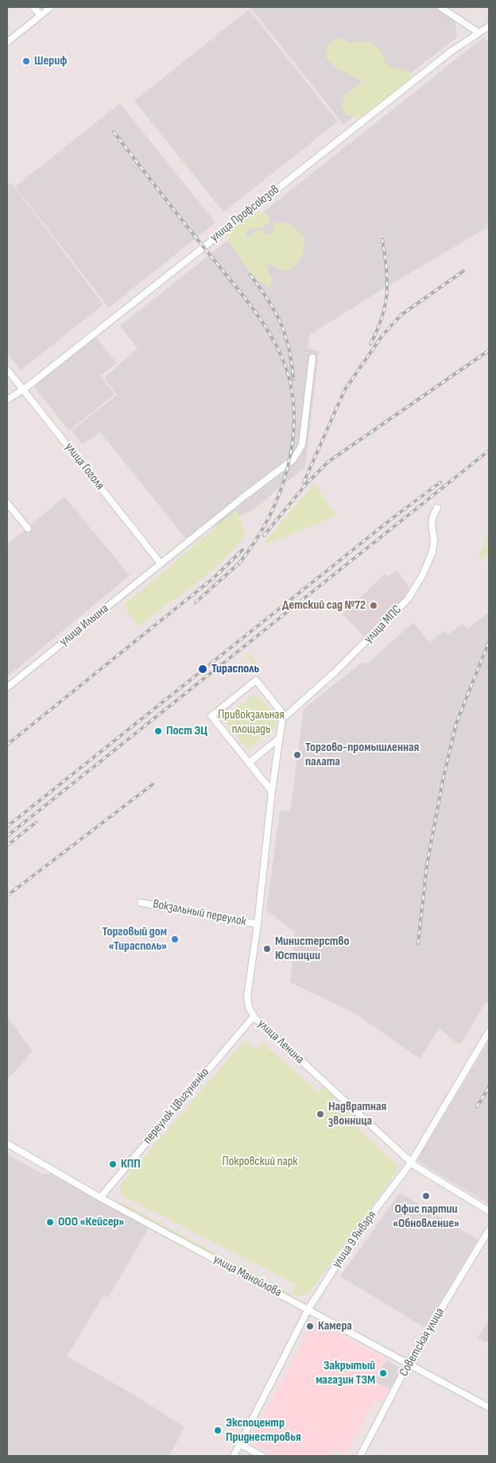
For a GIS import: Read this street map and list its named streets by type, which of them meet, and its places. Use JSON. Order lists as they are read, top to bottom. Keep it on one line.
{"streets":{"street":["улица Профсоюзов","улица Гоголя","улица МПС","улица Ильина","Вокзальный переулок","улица Ленина","переулок Цвигуненко","улица 9 Января","улица Манойлова","Советская улица"]},"crossings":[["улица Профсоюзов","улица Гоголя"],["улица Гоголя","улица Ильина"],["улица МПС","улица Ленина"],["Вокзальный переулок","улица Ленина"],["улица Ленина","переулок Цвигуненко"],["улица Ленина","улица 9 Января"],["переулок Цвигуненко","улица Манойлова"],["улица 9 Января","улица Манойлова"],["улица Манойлова","Советская улица"]],"parks":["Привокзальная площадь","Покровский парк"],"places":["Шериф","Детский сад №72","Тирасполь","Пост ЭЦ","Торгово-промышленная палата","Торговый дом «Тирасполь»","Министерство Юстиции","Надвратная звонница","КПП","Офис партии «Обновление»","ООО «Кейсер»","Камера","Закрытый магазин ТЗМ","Экспоцентр Приднестровья"]}
